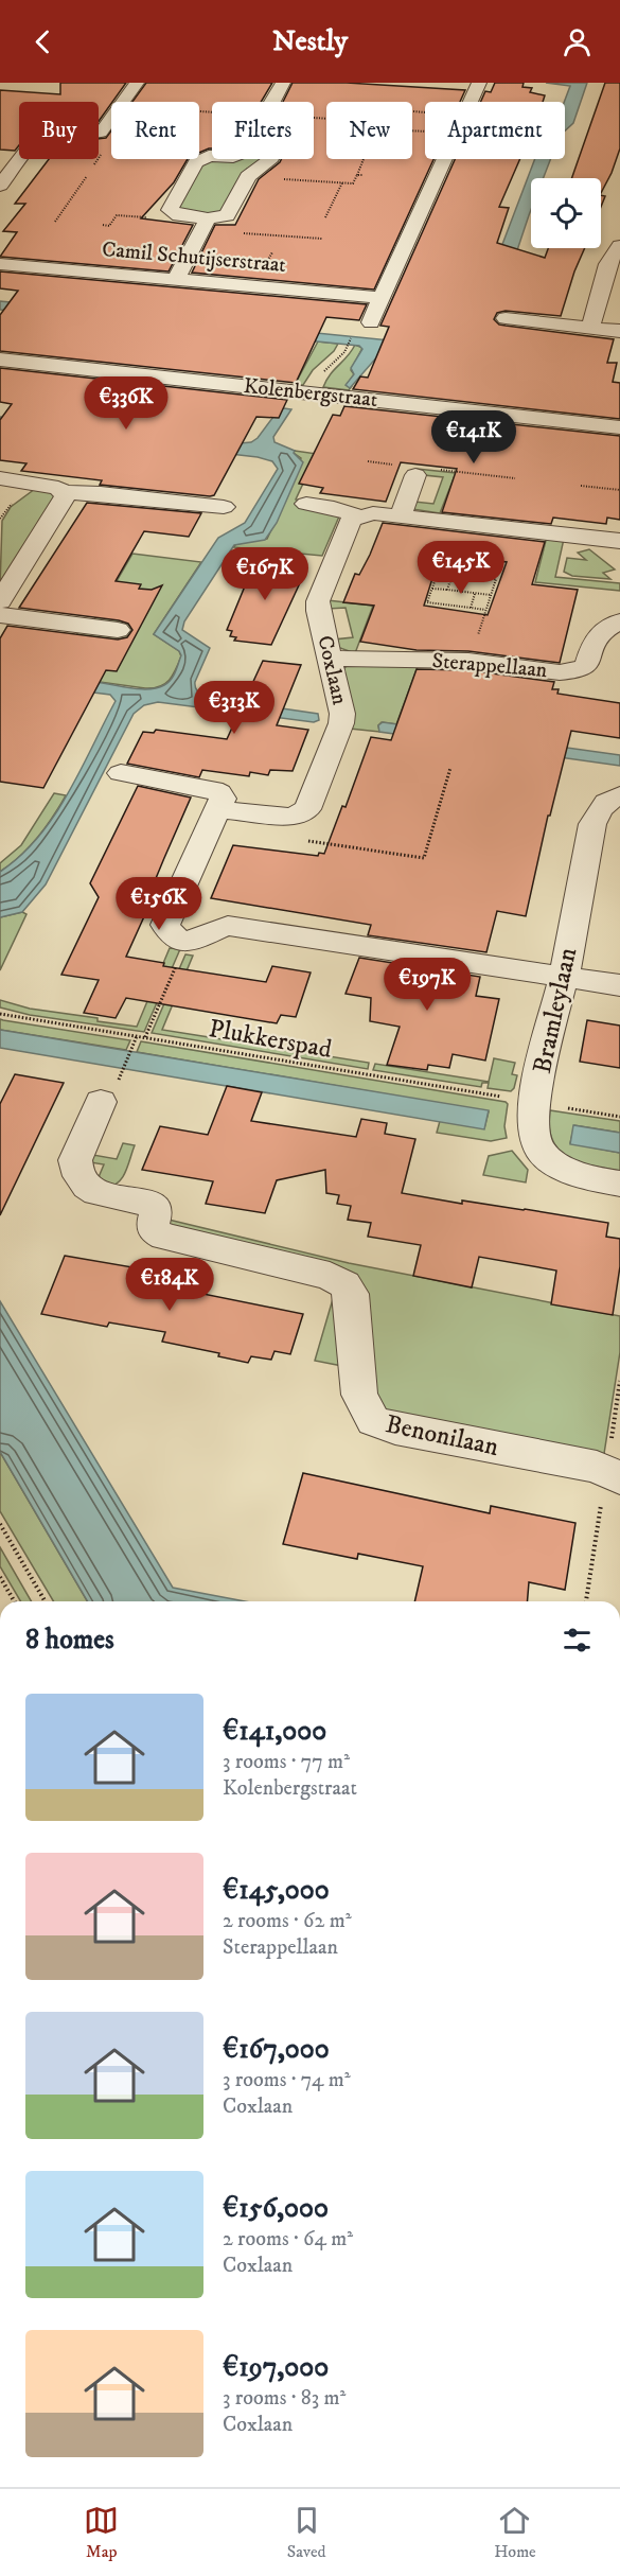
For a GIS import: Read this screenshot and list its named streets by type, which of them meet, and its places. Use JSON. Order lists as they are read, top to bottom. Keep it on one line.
{"streets":{"street":["Camil Schutijserstraat","Kolenbergstraat","Sterappellaan","Coxlaan","Bramleylaan","Benonilaan"],"path":["Plukkerspad"]},"crossings":[["Sterappellaan","Coxlaan"],["Bramleylaan","Plukkerspad"]],"page":{"header":"Nestly","chip":["Buy","Rent","Filters","New","Apartment"],"price":["€336K","€141K","€145K","€167K","€313K","€156K","€197K","€184K"],"heading":"8 homes","list":[{"name":"€141,000","note":"3 rooms · 77 m² · Kolenbergstraat"},{"name":"€145,000","note":"2 rooms · 62 m² · Sterappellaan"},{"name":"€167,000","note":"3 rooms · 74 m² · Coxlaan"},{"name":"€156,000","note":"2 rooms · 64 m² · Coxlaan"},{"name":"€197,000","note":"3 rooms · 83 m² · Coxlaan"}],"tabs":["Map","Saved","Home"]}}
